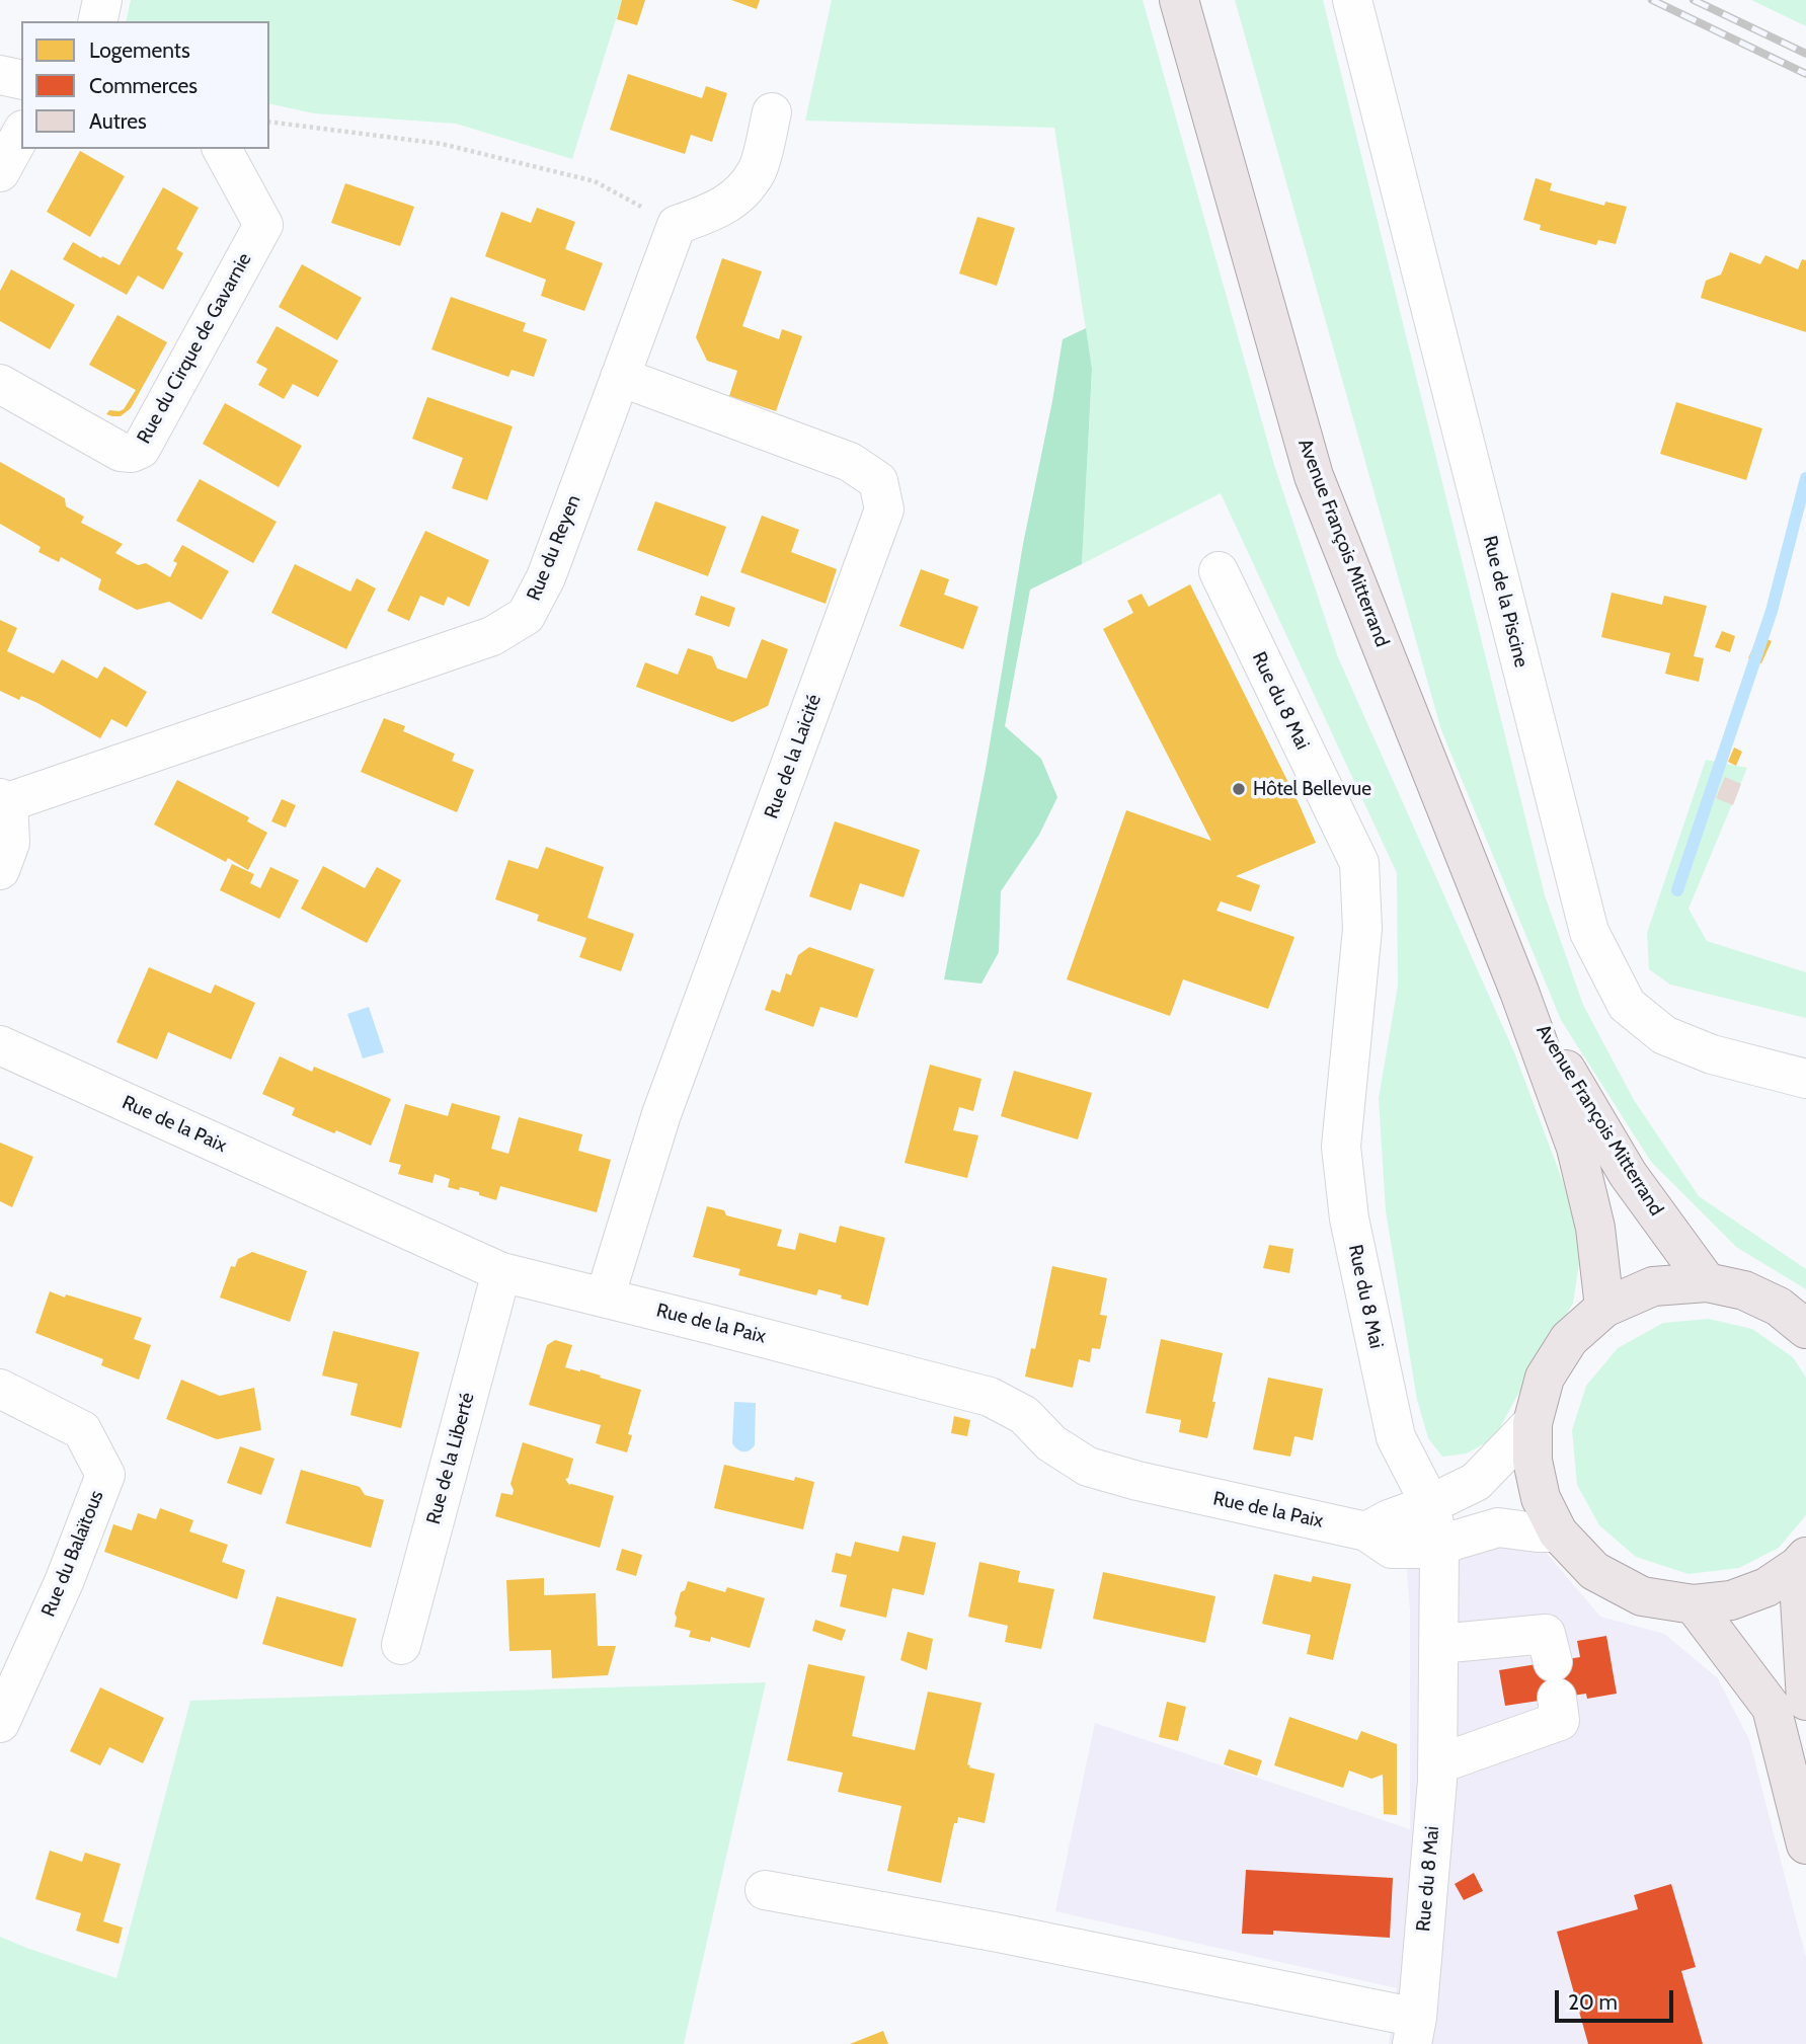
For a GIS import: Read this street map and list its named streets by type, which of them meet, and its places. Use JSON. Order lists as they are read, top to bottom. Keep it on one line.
{"streets":{"main road":["Avenue François Mitterrand"],"street":["Rue du Cirque de Gavarnie","Rue du Reyen","Rue de la Piscine","Rue du 8 Mai","Rue de la Laicité","Rue de la Paix","Rue de la Liberté","Rue du Balaïtous"]},"crossings":[["Rue du Reyen","Rue de la Laicité"],["Rue du 8 Mai","Rue de la Paix"],["Rue de la Laicité","Rue de la Paix"],["Rue de la Paix","Rue de la Liberté"]],"places":["Hôtel Bellevue"],"legend":["Logements","Commerces","Autres"],"scale_bar":"20 m"}
